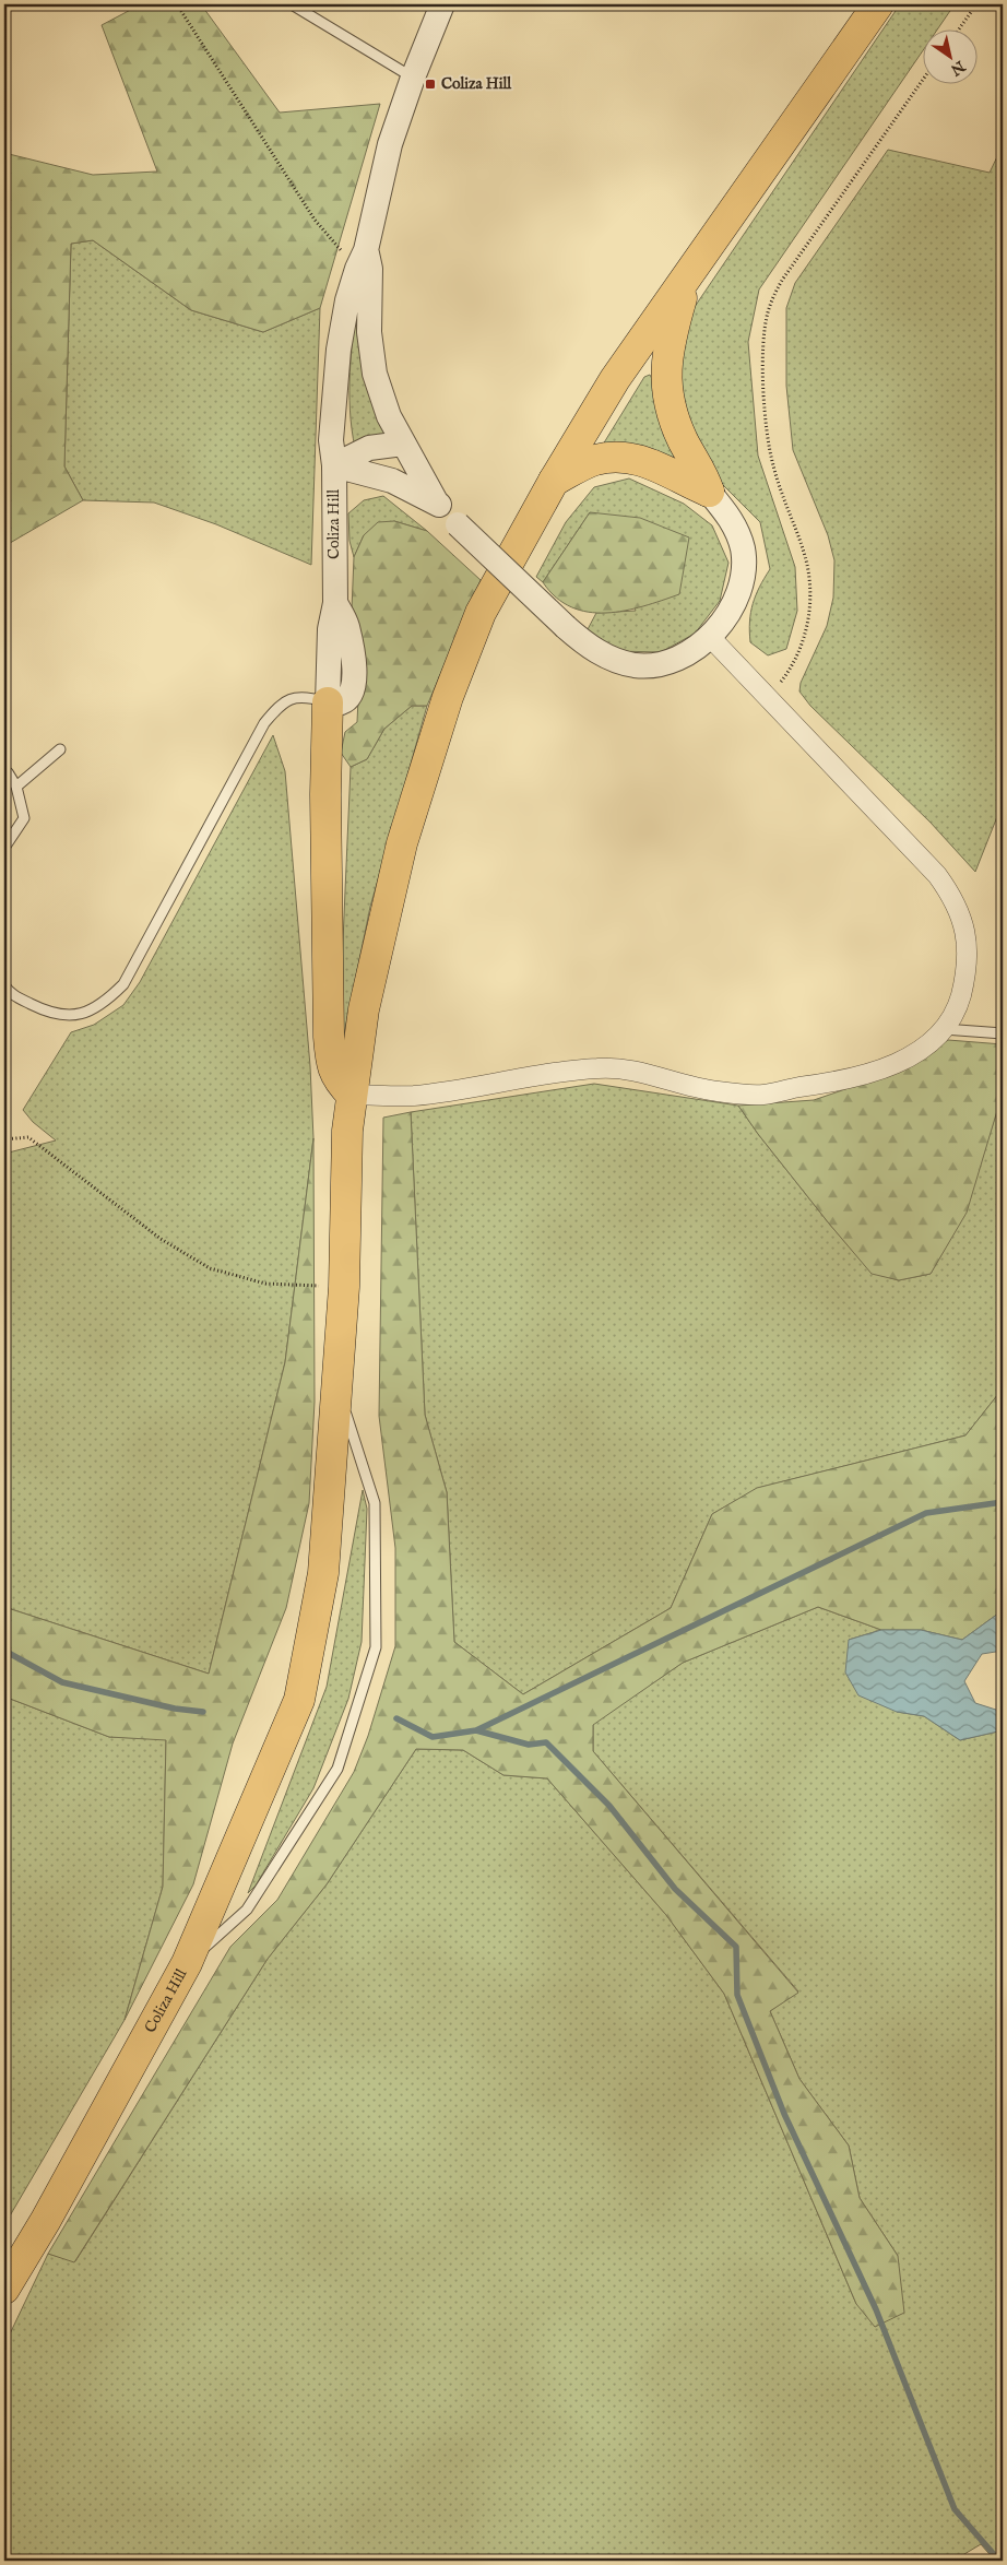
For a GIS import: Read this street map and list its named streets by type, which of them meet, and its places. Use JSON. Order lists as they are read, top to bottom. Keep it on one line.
{"streets":{"highway":["Coliza Hill"]},"places":{"transit":["Coliza Hill"]},"north":"bottom right"}
